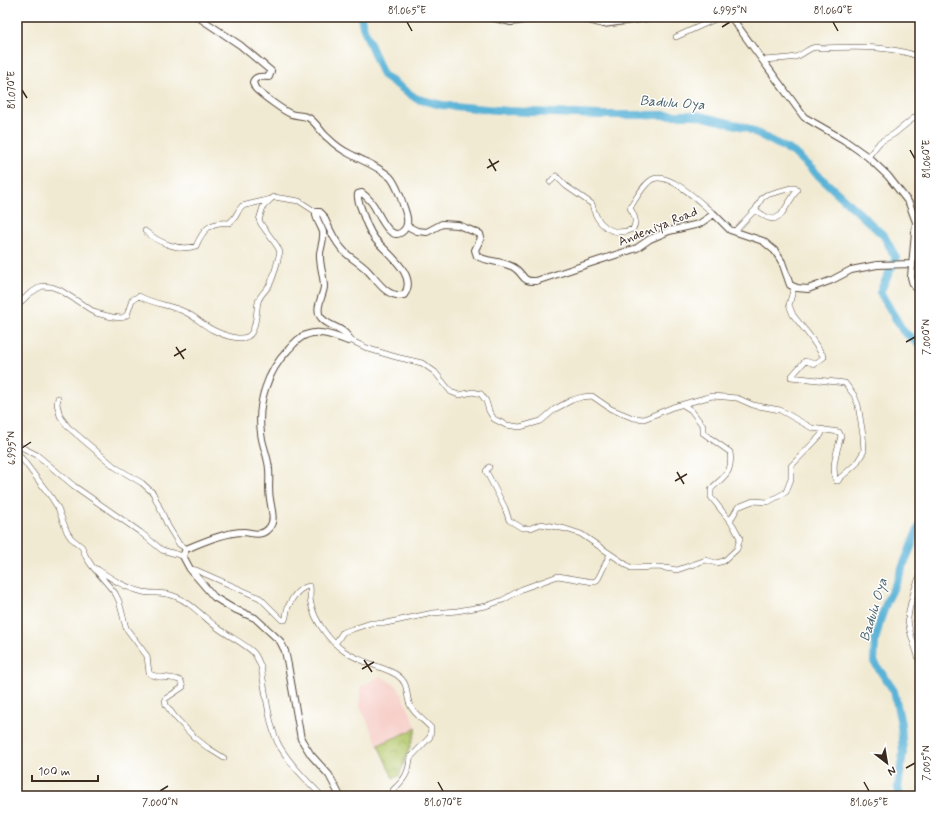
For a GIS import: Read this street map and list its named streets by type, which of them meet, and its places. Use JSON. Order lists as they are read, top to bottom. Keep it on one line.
{"streets":{"street":["Andeniya Road"]},"water":["Badulu Oya"],"scale_bar":"100 m","north":"bottom right","coordinates":["81.065°E","6.995°N","81.060°E","81.070°E","7.000°N","7.005°N"]}
